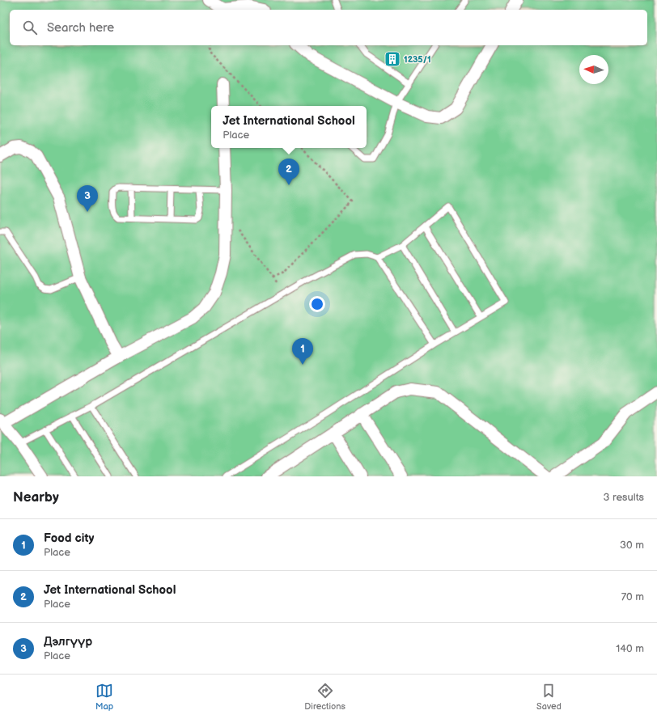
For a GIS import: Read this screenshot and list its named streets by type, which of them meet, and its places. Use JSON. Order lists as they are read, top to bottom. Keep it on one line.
{"places":{"building":["1235/1"]},"north":"left","page":{"search":"Search here","popup":["Jet International School","Place"],"pins":["2","3","1"],"heading":["Nearby","3 results"],"list":[{"mark":"1","name":"Food city","note":"Place","value":"30 m"},{"mark":"2","name":"Jet International School","note":"Place","value":"70 m"},{"mark":"3","name":"Дэлгүүр","note":"Place","value":"140 m"}],"nav":["Map","Directions","Saved"]}}
